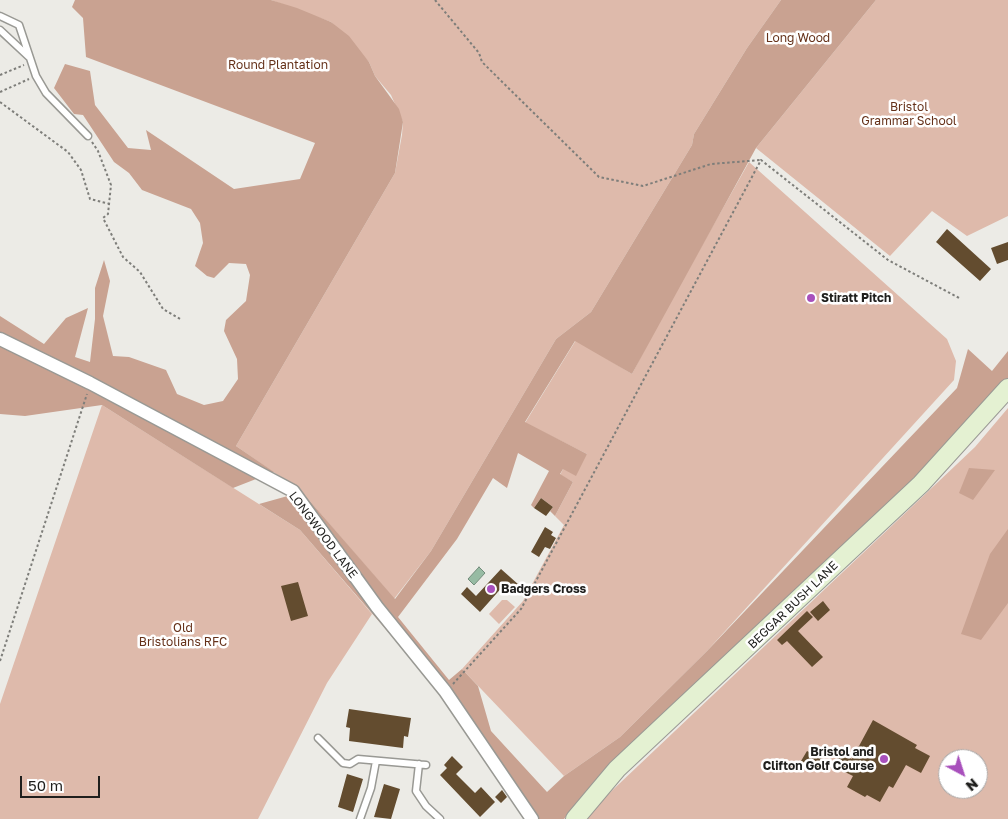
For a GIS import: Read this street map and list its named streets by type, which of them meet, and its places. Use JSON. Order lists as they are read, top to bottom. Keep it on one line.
{"streets":{"main road":["BEGGAR BUSH LANE"],"street":["LONGWOOD LANE"]},"parks":["Long Wood","Round Plantation","Bristol Grammar School","Old Bristolians RFC"],"places":["Stiratt Pitch","Badgers Cross","Bristol and Clifton Golf Course"],"scale_bar":"50 m","north":"bottom right"}
